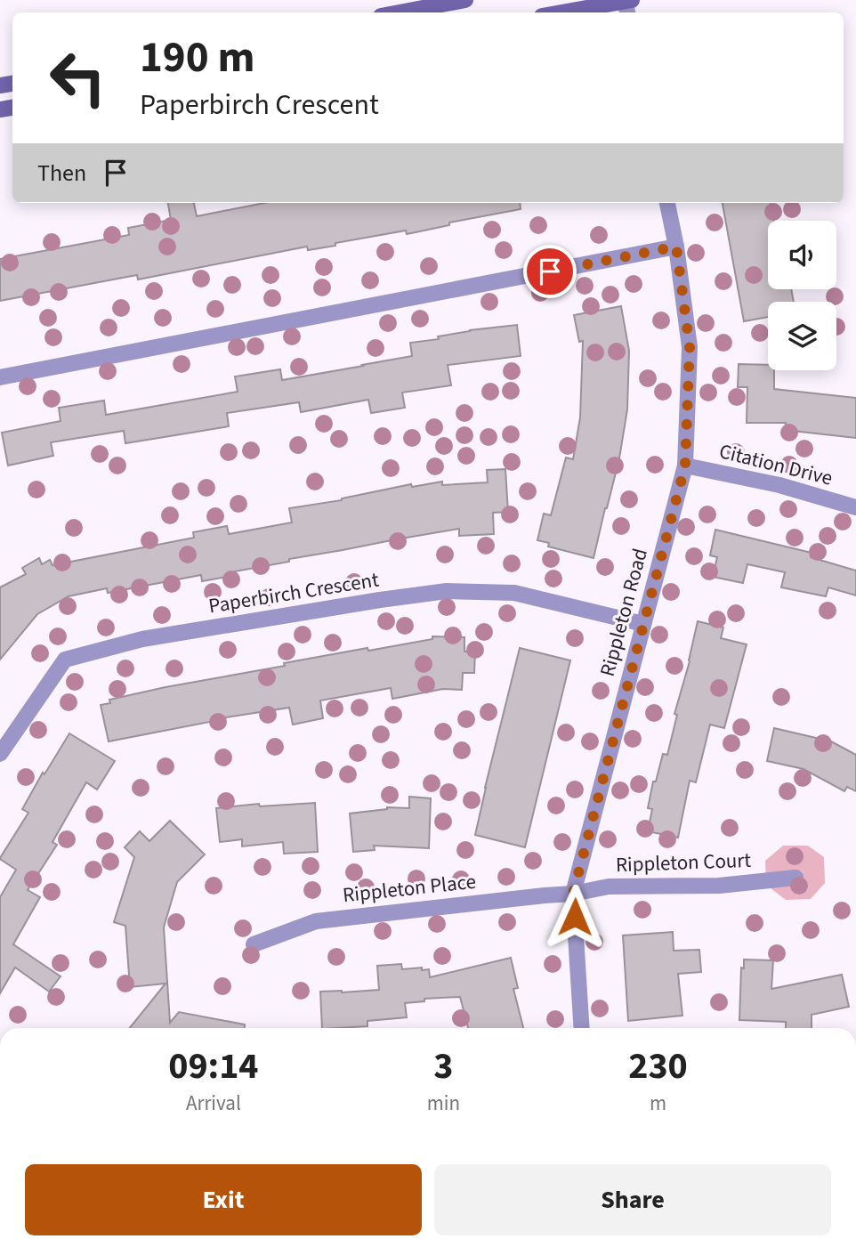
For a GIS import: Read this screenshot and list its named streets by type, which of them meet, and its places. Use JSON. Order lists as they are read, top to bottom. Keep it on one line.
{"streets":{"street":["Citation Drive","Paperbirch Crescent","Rippleton Road","Rippleton Court","Rippleton Place"]},"crossings":[["Citation Drive","Rippleton Road"],["Paperbirch Crescent","Rippleton Road"],["Rippleton Road","Rippleton Court"],["Rippleton Road","Rippleton Place"],["Rippleton Court","Rippleton Place"]],"page":{"turn":["190 m","Paperbirch Crescent"],"then":"Then","eta":["09:14","Arrival","3","min","230","m"],"buttons":["Exit","Share"]}}
